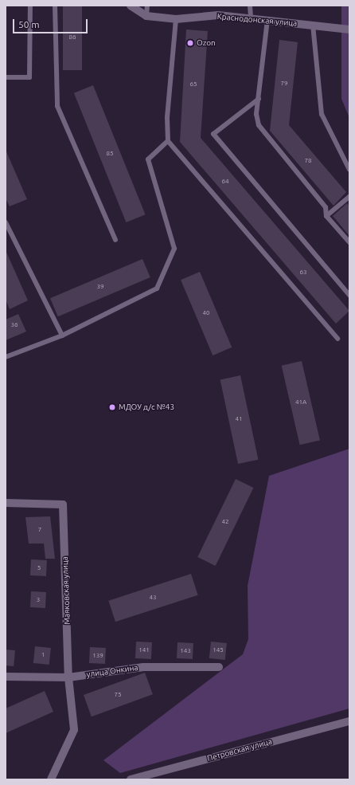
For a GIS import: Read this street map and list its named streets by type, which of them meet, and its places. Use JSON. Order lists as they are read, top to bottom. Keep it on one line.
{"streets":{"street":["Краснодонская улица","Маяковская улица","улица Онкина","Петровская улица"]},"crossings":[["Маяковская улица","улица Онкина"]],"places":["Ozon","МДОУ д/с №43"],"house_numbers":["86","79","65","85","78","64","63","39","40","36","41А","41","42","7","5","43","3","141","145","143","1","139","75"],"scale_bar":"50 m"}
